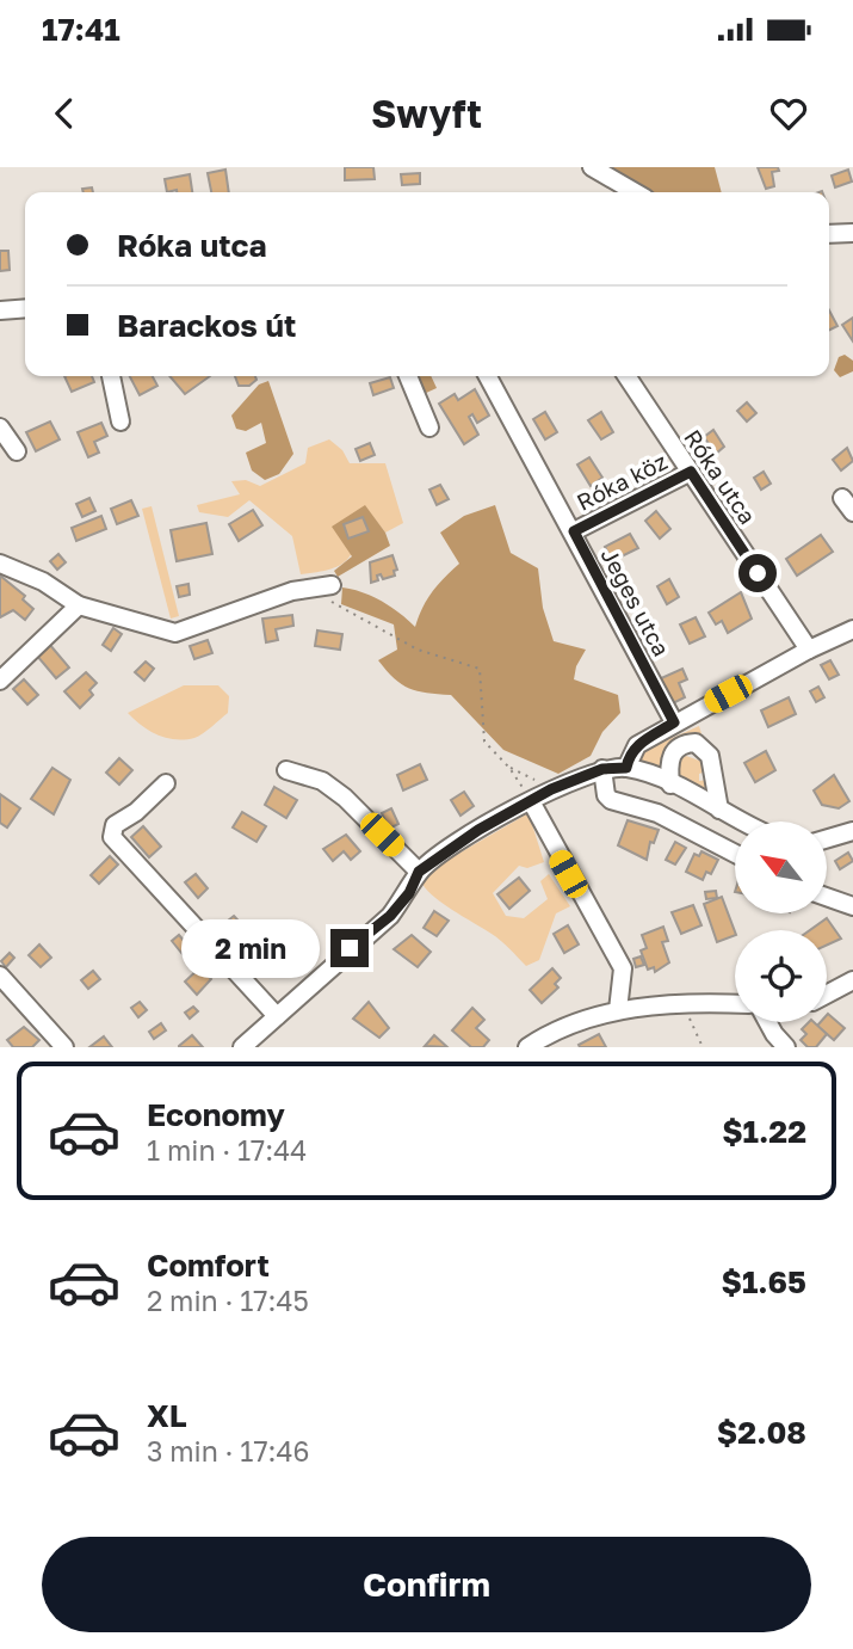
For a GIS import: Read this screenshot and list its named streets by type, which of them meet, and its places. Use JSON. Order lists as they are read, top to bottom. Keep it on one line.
{"streets":{"street":["Róka utca","Róka köz","Jeges utca"]},"crossings":[["Róka utca","Róka köz"],["Róka köz","Jeges utca"]],"north":"top left","page":{"status":"17:41","header":"Swyft","banner":["Róka utca","Barackos út"],"bubble":"2 min","list":[{"name":"Economy","note":"1 min · 17:44","value":"$1.22"},{"name":"Comfort","note":"2 min · 17:45","value":"$1.65"},{"name":"XL","note":"3 min · 17:46","value":"$2.08"}],"buttons":"Confirm"}}
